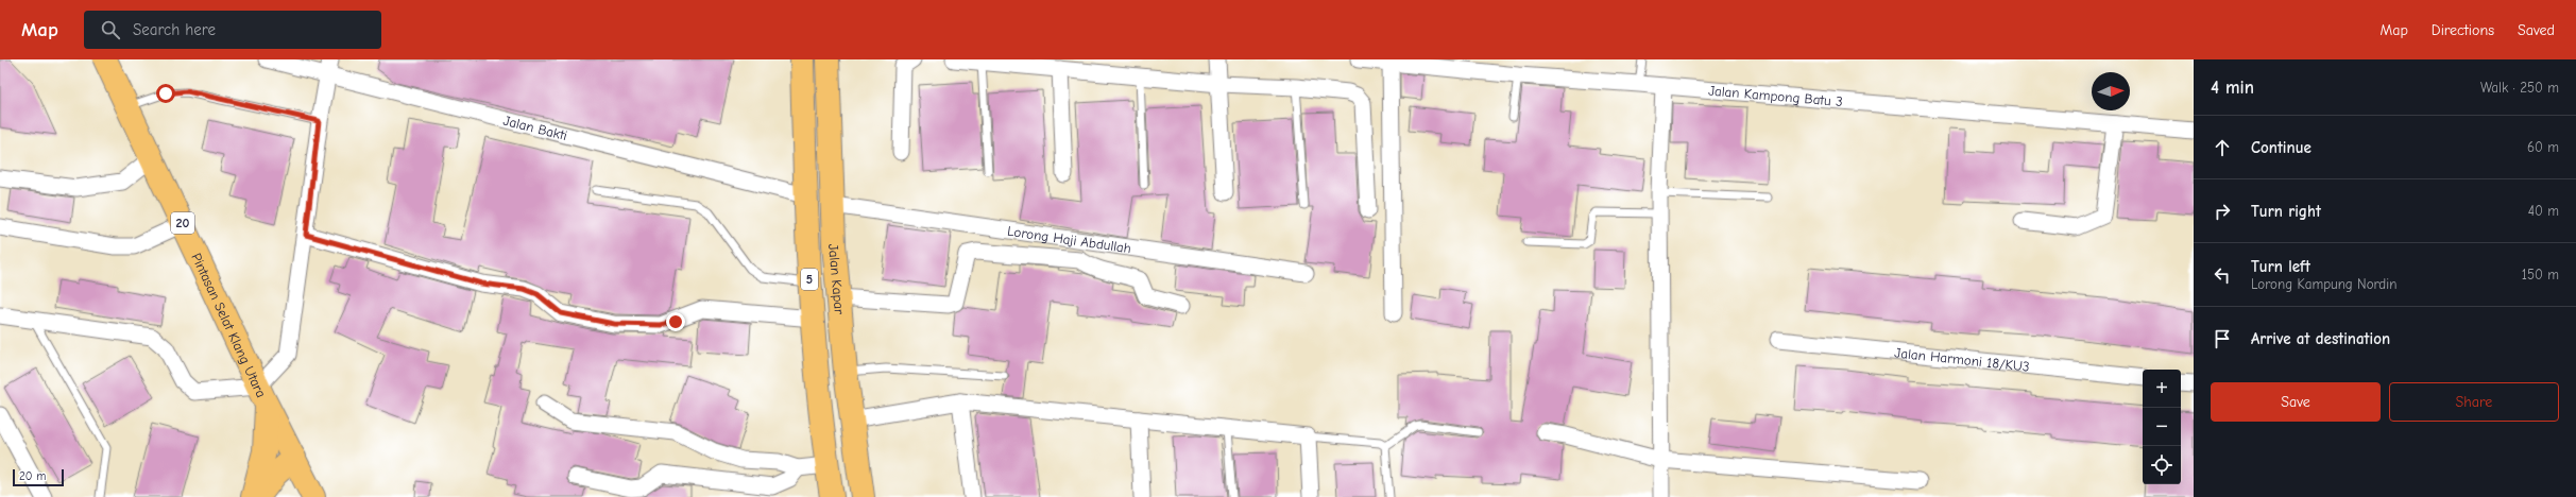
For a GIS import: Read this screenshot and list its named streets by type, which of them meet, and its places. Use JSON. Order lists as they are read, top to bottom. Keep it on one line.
{"streets":{"main road":["20","5","Jalan Kapar","Pintasan Selat Klang Utara"],"street":["Jalan Kampong Batu 3","Jalan Bakti","Lorong Haji Abdullah","Jalan Harmoni 18/KU3"]},"crossings":[["Jalan Bakti","Jalan Kapar"],["Lorong Haji Abdullah","Jalan Kapar"]],"scale_bar":"20 m","north":"right","page":{"header":"Map","search":"Search here","nav":["Map","Directions","Saved"],"heading":["4 min","Walk · 250 m"],"list":[["Continue","60 m"],["Turn right","40 m"],["Turn left","Lorong Kampung Nordin","150 m"],"Arrive at destination"],"map_buttons":["+","−"],"buttons":["Save","Share"],"scale":"20 m"}}
